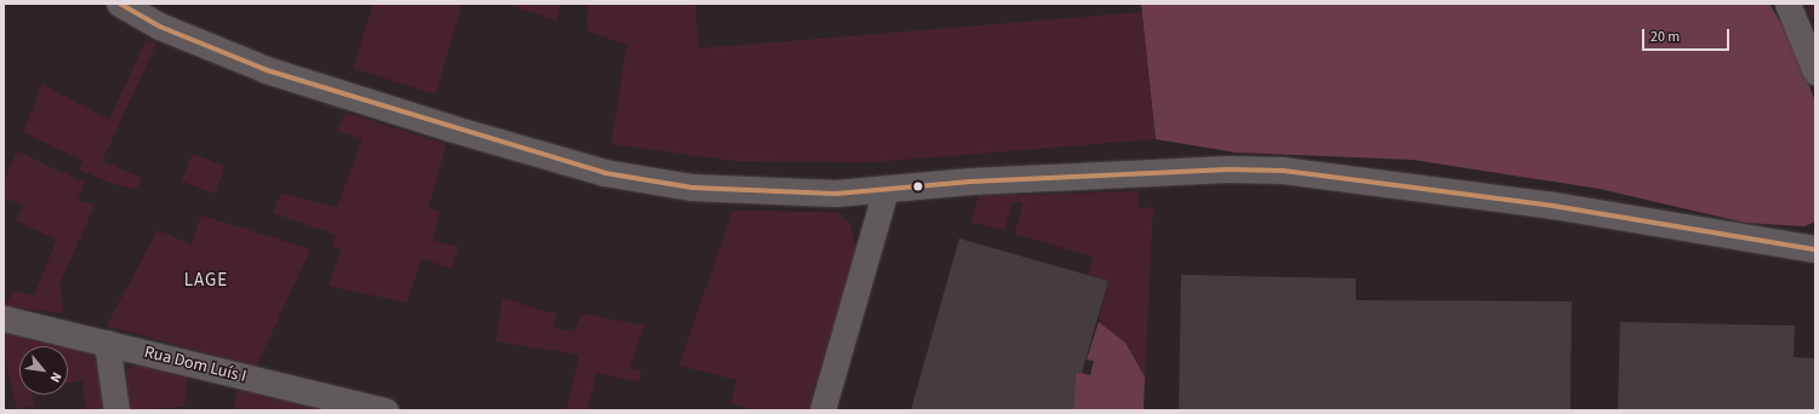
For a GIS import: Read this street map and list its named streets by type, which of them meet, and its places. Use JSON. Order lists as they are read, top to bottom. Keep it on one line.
{"streets":{"street":["Rua Dom Luís I"]},"districts":["LAGE"],"scale_bar":"20 m","north":"bottom right"}
